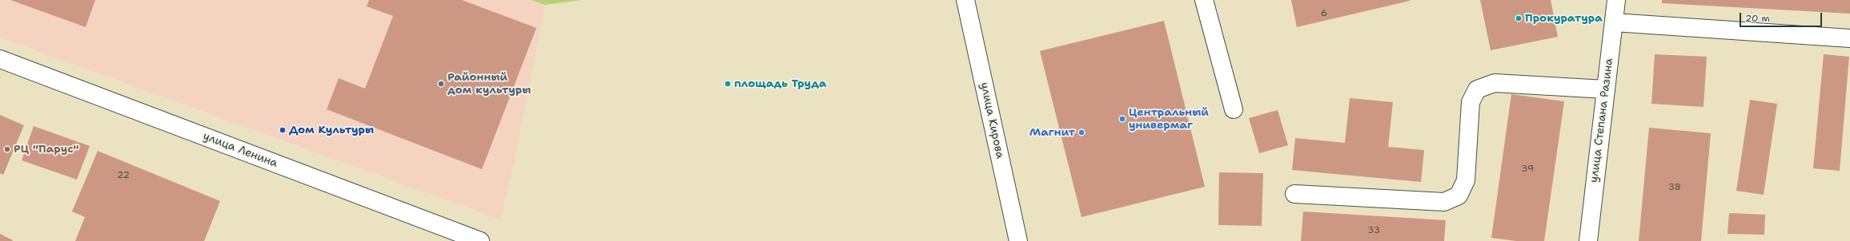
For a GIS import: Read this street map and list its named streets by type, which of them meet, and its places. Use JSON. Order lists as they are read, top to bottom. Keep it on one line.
{"streets":{"street":["улица Кирова","улица Степана Разина","улица Ленина"]},"places":["Прокуратура","Районный дом культуры","площадь Труда","Центральный универмаг","Дом Культуры","Магнит","РЦ \"Парус\""],"house_numbers":["6","39","22","38","33"],"scale_bar":"20 m"}
